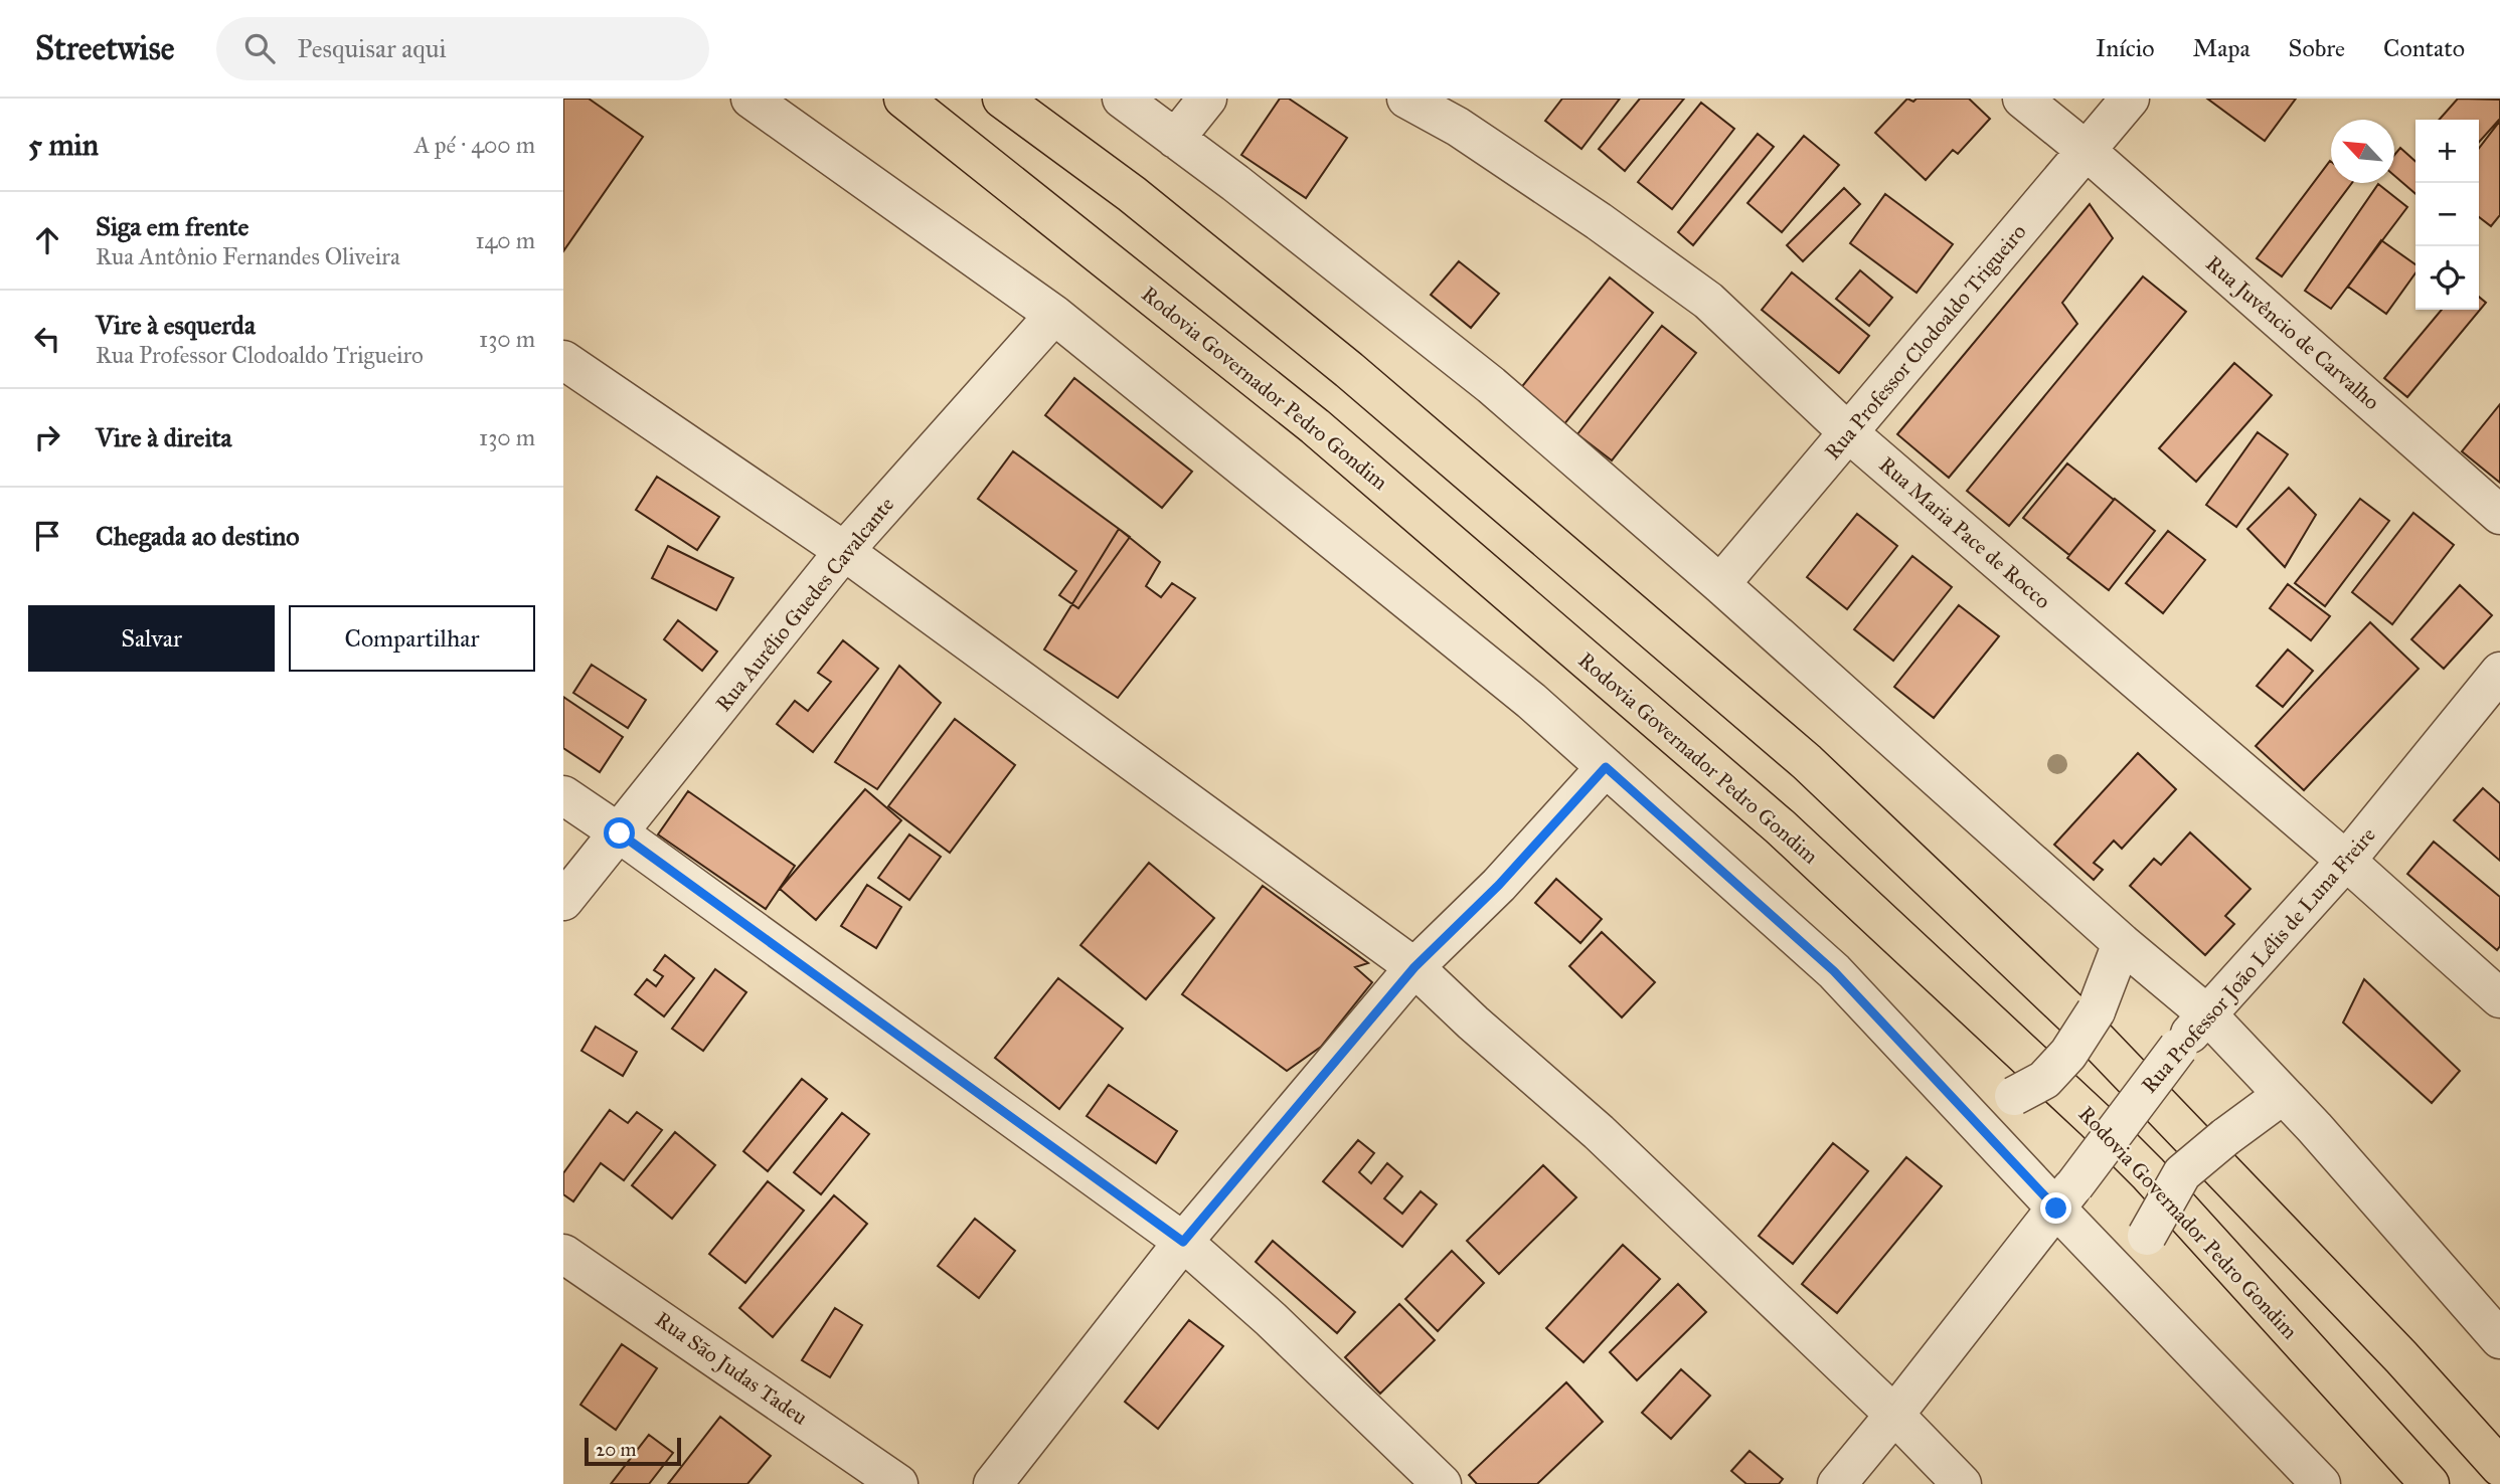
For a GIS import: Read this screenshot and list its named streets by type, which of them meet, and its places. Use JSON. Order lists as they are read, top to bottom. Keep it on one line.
{"streets":{"highway":["Rodovia Governador Pedro Gondim"],"street":["Rua Juvêncio de Carvalho","Rua Professor Clodoaldo Trigueiro","Rua Maria Pace de Rocco","Rua Aurélio Guedes Cavalcante","Rua Professor João Lélis de Luna Freire","Rua São Judas Tadeu"]},"crossings":[["Rua Juvêncio de Carvalho","Rua Professor Clodoaldo Trigueiro"],["Rua Professor Clodoaldo Trigueiro","Rua Maria Pace de Rocco"],["Rua Maria Pace de Rocco","Rua Professor João Lélis de Luna Freire"]],"scale_bar":"20 m","north":"top left","page":{"header":"Streetwise","search":"Pesquisar aqui","nav":["Início","Mapa","Sobre","Contato"],"heading":["5 min","A pé · 400 m"],"map_buttons":["+","−"],"list":[["Siga em frente","Rua Antônio Fernandes Oliveira","140 m"],["Vire à esquerda","Rua Professor Clodoaldo Trigueiro","130 m"],["Vire à direita","130 m"],"Chegada ao destino"],"buttons":["Salvar","Compartilhar"],"scale":"20 m"}}
